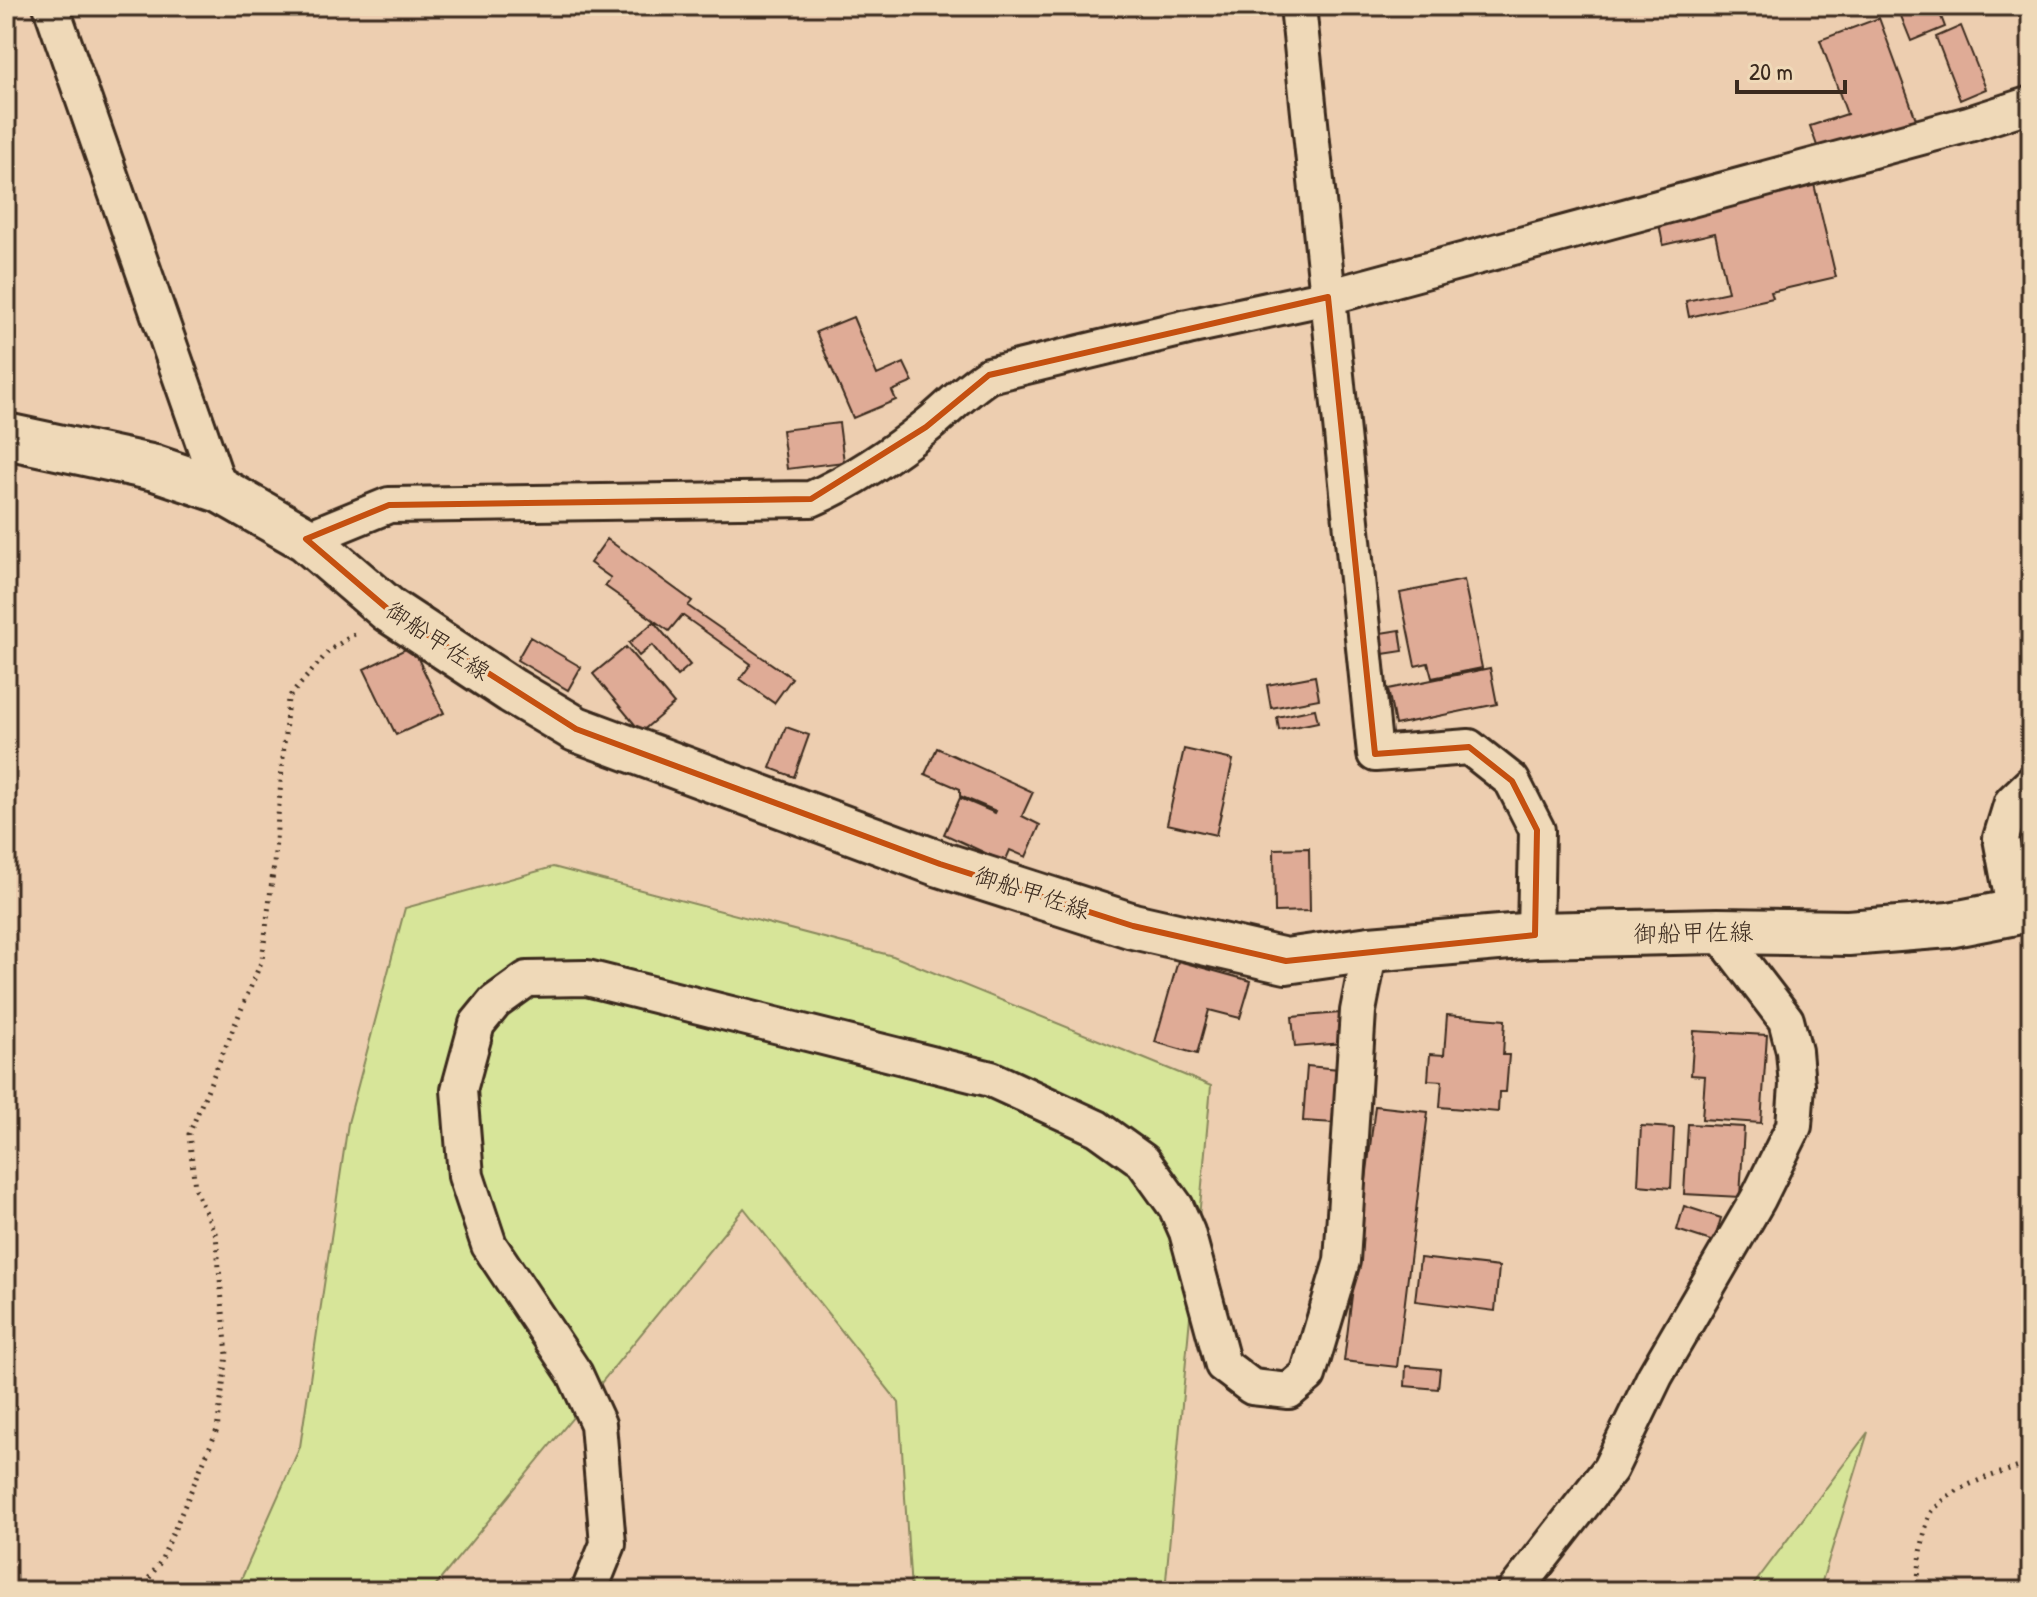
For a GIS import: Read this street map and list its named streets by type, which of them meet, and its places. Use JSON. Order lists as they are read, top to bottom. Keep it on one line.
{"streets":{"main road":["御船甲佐線"]},"scale_bar":"20 m"}
